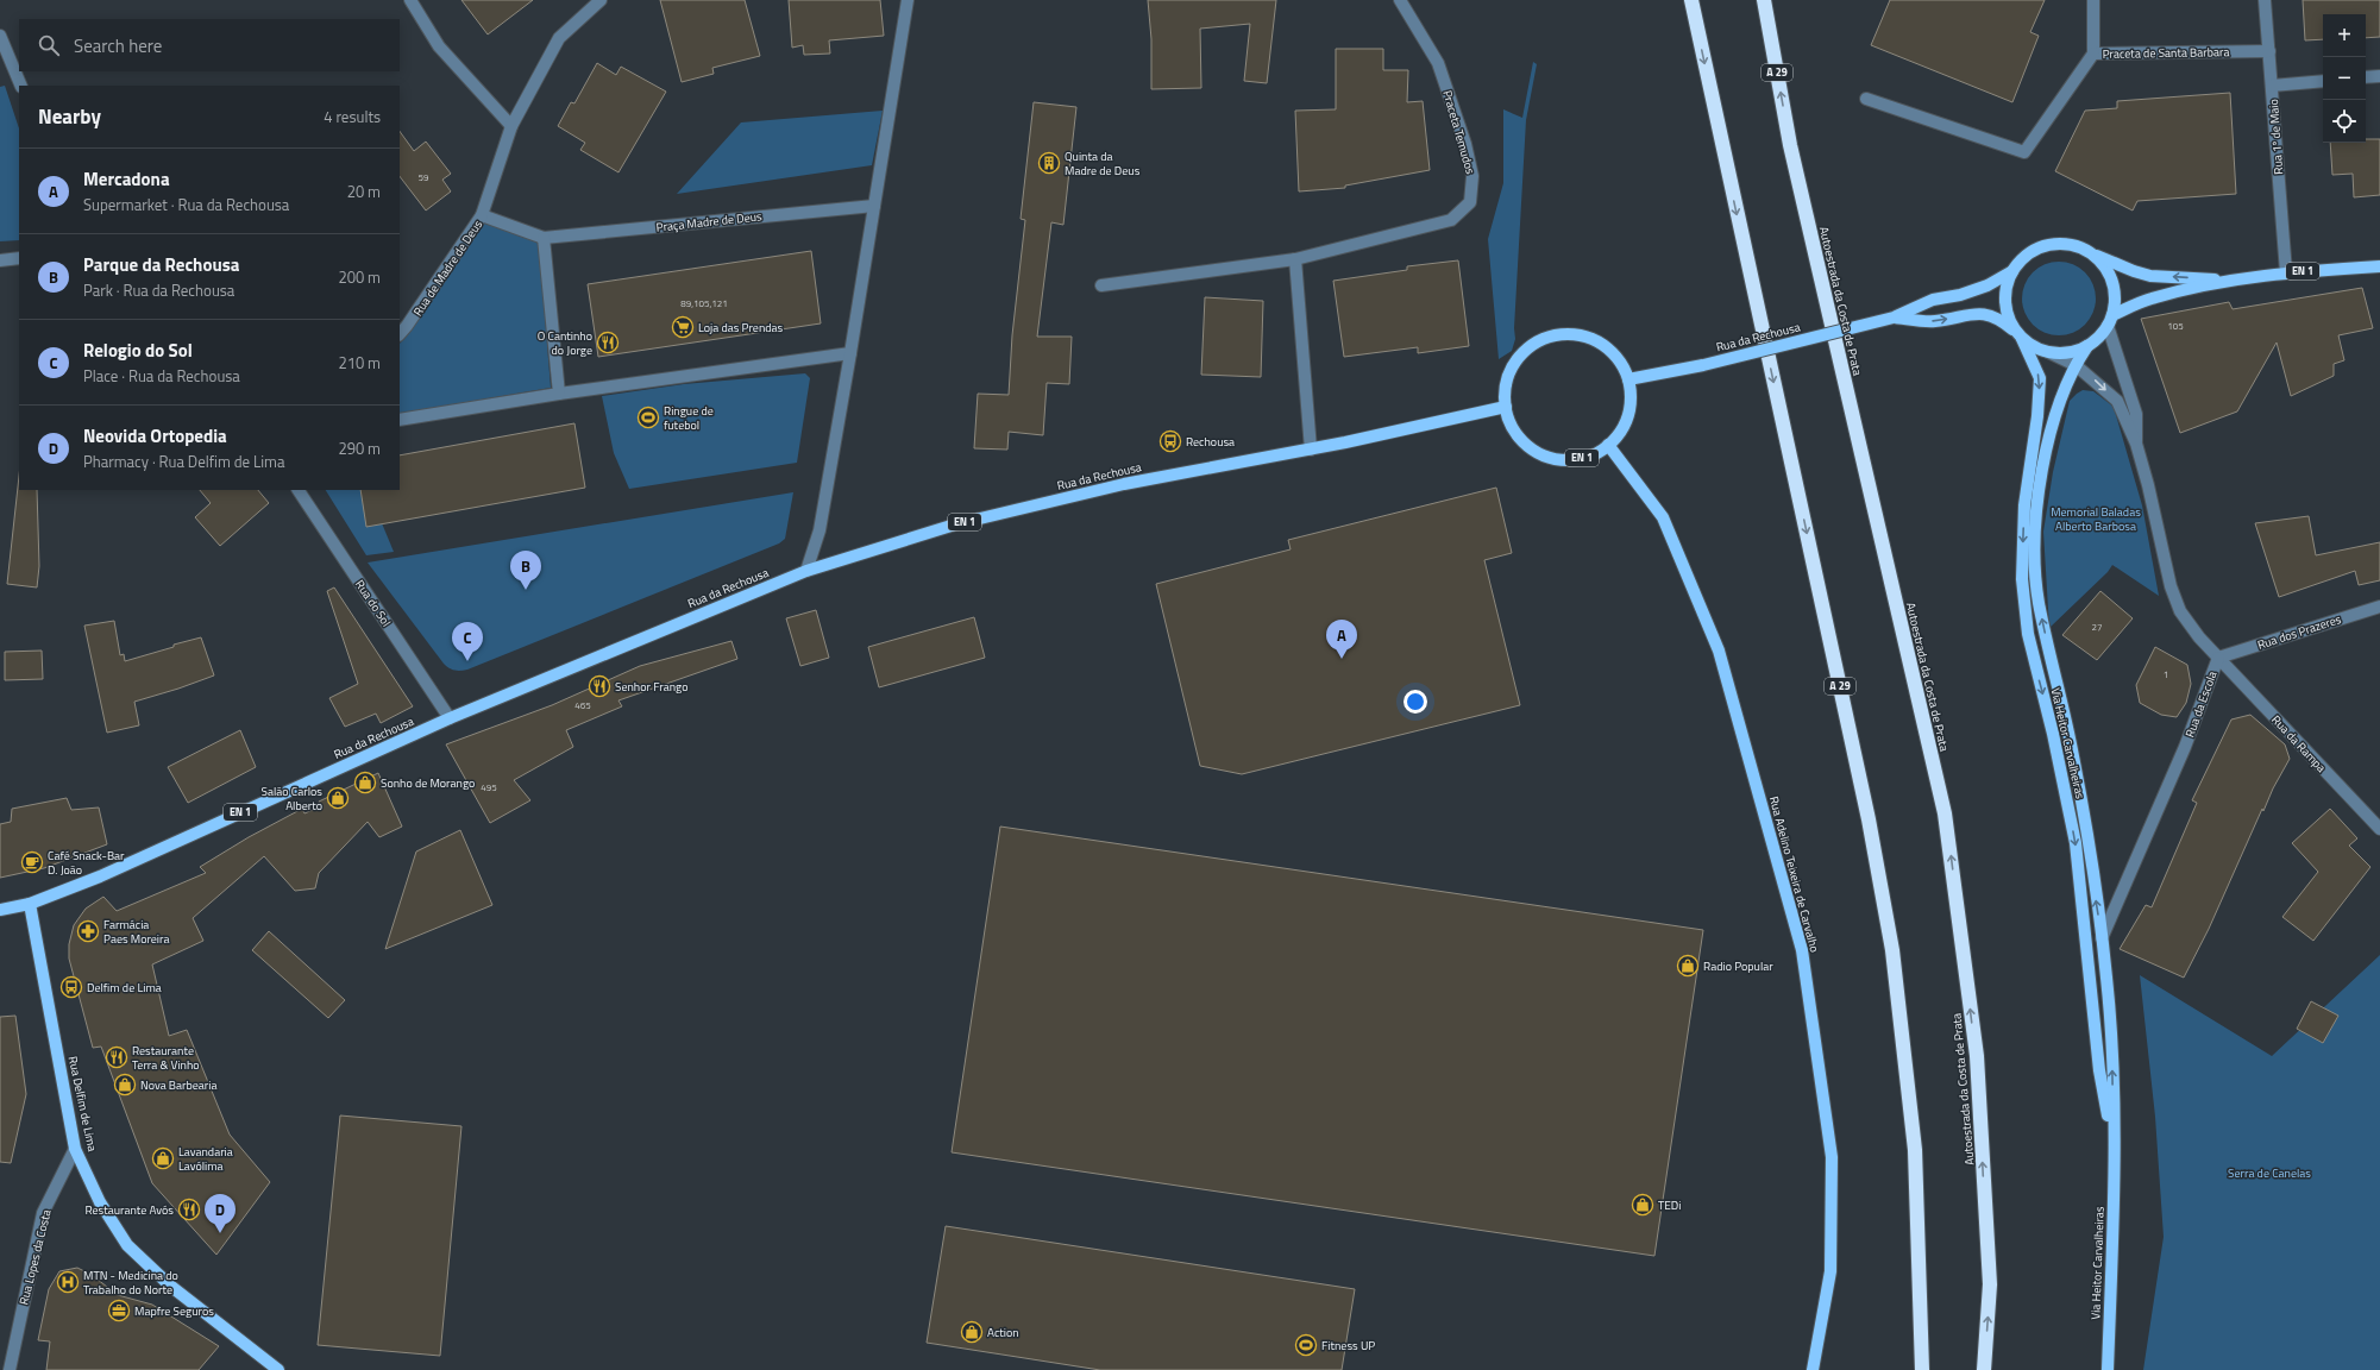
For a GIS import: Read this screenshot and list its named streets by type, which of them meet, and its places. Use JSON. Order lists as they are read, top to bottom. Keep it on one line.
{"streets":{"highway":["A 29","Autoestrada da Costa de Prata"],"main road":["EN 1","Rua da Rechousa","Via Heitor Carvalheiras","Rua Adelino Teixeira de Carvalho","Rua Delfim de Lima"],"street":["Praceta de Santa Barbara","Praceta Temudos","Rua 1º de Maio","Praça Madre de Deus","Rua de Madre de Deus","Rua do Sol","Rua dos Prazeres","Rua da Escola","Rua da Rampa","Rua Lopes da Costa"]},"crossings":[["Praceta de Santa Barbara","Rua 1º de Maio"],["Rua 1º de Maio","EN 1"],["Praça Madre de Deus","Rua de Madre de Deus"],["EN 1","Rua da Rechousa"],["EN 1","Rua da Escola"],["EN 1","Via Heitor Carvalheiras"],["EN 1","Rua Adelino Teixeira de Carvalho"],["Rua da Rechousa","Rua do Sol"],["Rua da Rechousa","Rua da Escola"],["Rua da Rechousa","Via Heitor Carvalheiras"],["Rua da Rechousa","Rua Adelino Teixeira de Carvalho"],["Rua da Rechousa","Rua Delfim de Lima"],["Rua dos Prazeres","Rua da Escola"],["Rua dos Prazeres","Rua da Rampa"],["Rua da Escola","Via Heitor Carvalheiras"],["Rua da Escola","Rua da Rampa"],["Rua Delfim de Lima","Rua Lopes da Costa"]],"parks":["Memorial Baladas Alberto Barbosa","Serra de Canelas"],"places":{"building":["Quinta da Madre de Deus"],"supermarket":["Loja das Prendas"],"restaurant":["O Cantinho do Jorge","Senhor Frango","Restaurante Terra & Vinho","Restaurante Avós"],"sports":["Ringue de futebol","Fitness UP"],"bus stop":["Rechousa","Delfim de Lima"],"shop":["Sonho de Morango","Salão Carlos Alberto","Radio Popular","Nova Barbearia","Lavandaria Lavólima","TEDi","Action"],"cafe":["Café Snack-Bar D. João"],"pharmacy":["Farmácia Paes Moreira"],"hospital":["MTN - Medicina do Trabalho do Norte"],"office":["Mapfre Seguros"]},"house_numbers":["59","89,105,121","105","27","1","465","495"],"page":{"map_buttons":["+","−"],"search":"Search here","heading":["Nearby","4 results"],"list":[{"mark":"A","name":"Mercadona","note":"Supermarket · Rua da Rechousa","value":"20 m"},{"mark":"B","name":"Parque da Rechousa","note":"Park · Rua da Rechousa","value":"200 m"},{"mark":"C","name":"Relogio do Sol","note":"Place · Rua da Rechousa","value":"210 m"},{"mark":"D","name":"Neovida Ortopedia","note":"Pharmacy · Rua Delfim de Lima","value":"290 m"}],"pins":["B","A","C","D"]}}
